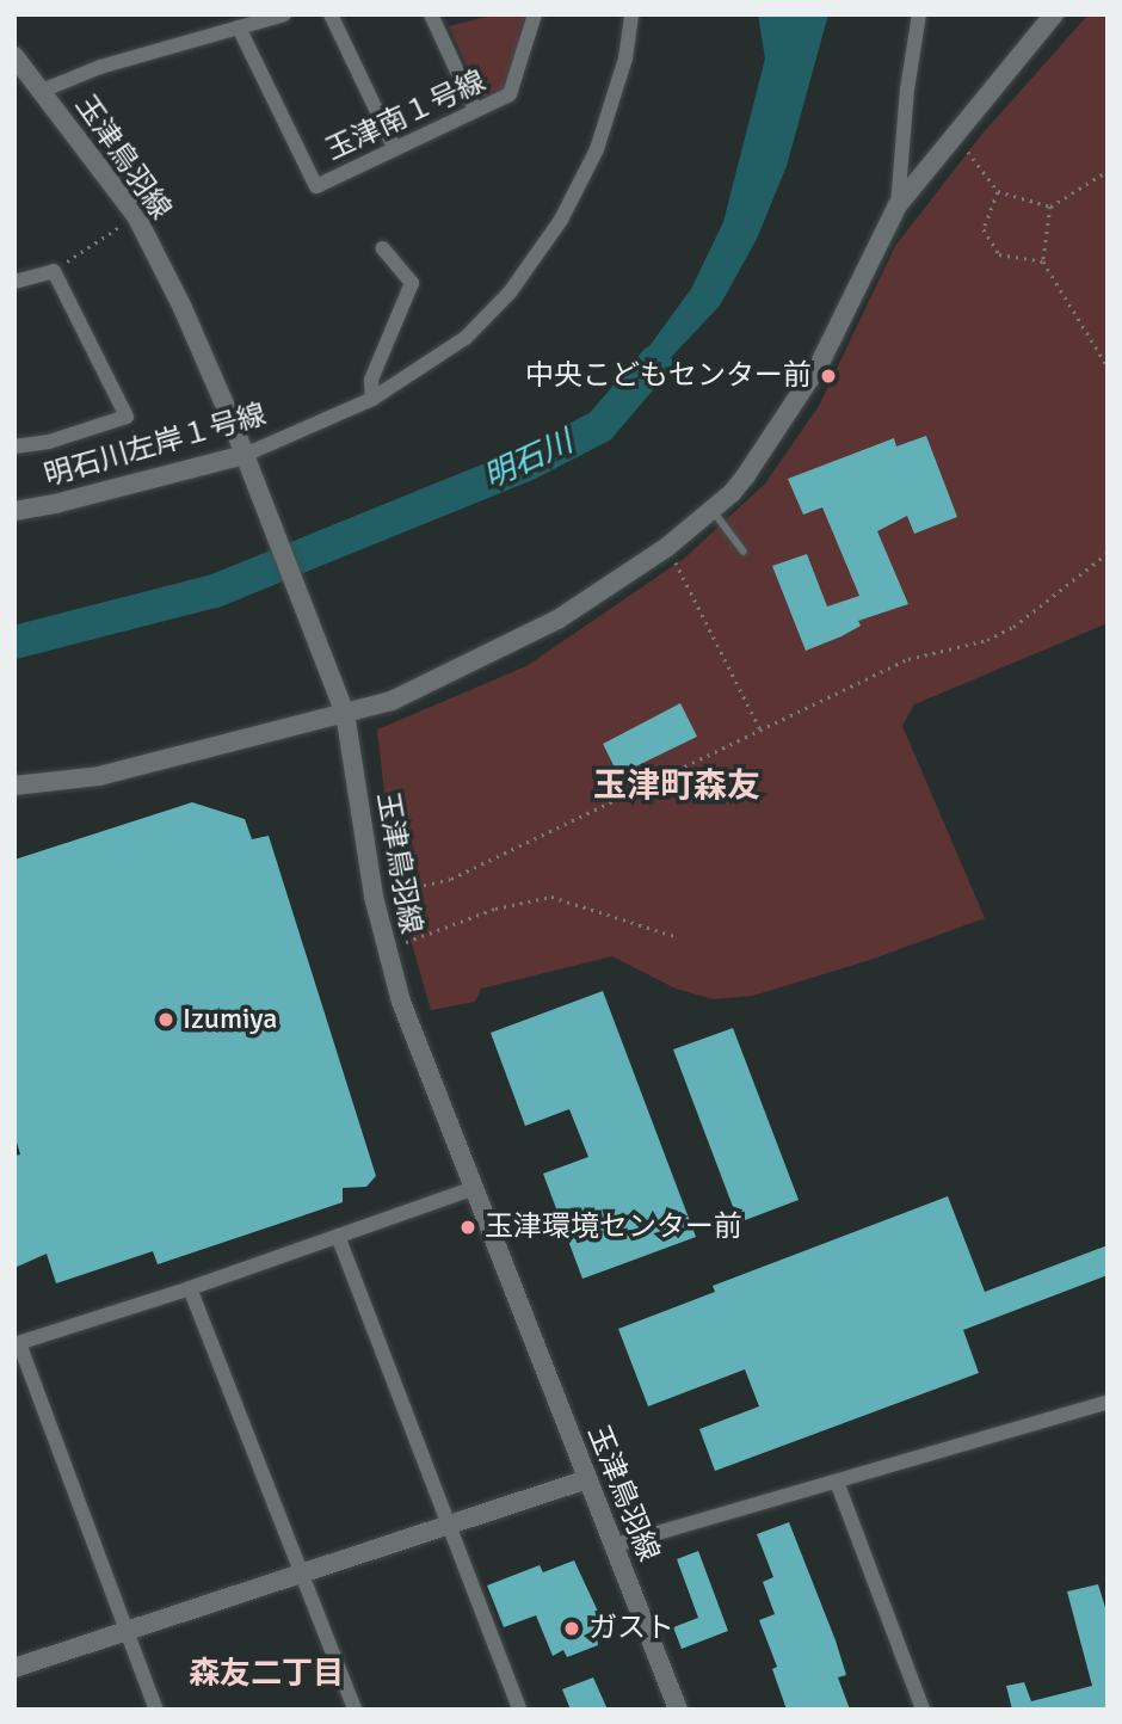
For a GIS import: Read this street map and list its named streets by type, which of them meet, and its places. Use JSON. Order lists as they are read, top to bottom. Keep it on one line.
{"streets":{"street":["玉津南１号線","玉津鳥羽線","明石川左岸１号線"]},"crossings":[["玉津鳥羽線","明石川左岸１号線"]],"districts":["玉津町森友","森友二丁目"],"water":["明石川"],"places":["中央こどもセンター前","Izumiya","玉津環境センター前","ガスト"]}
